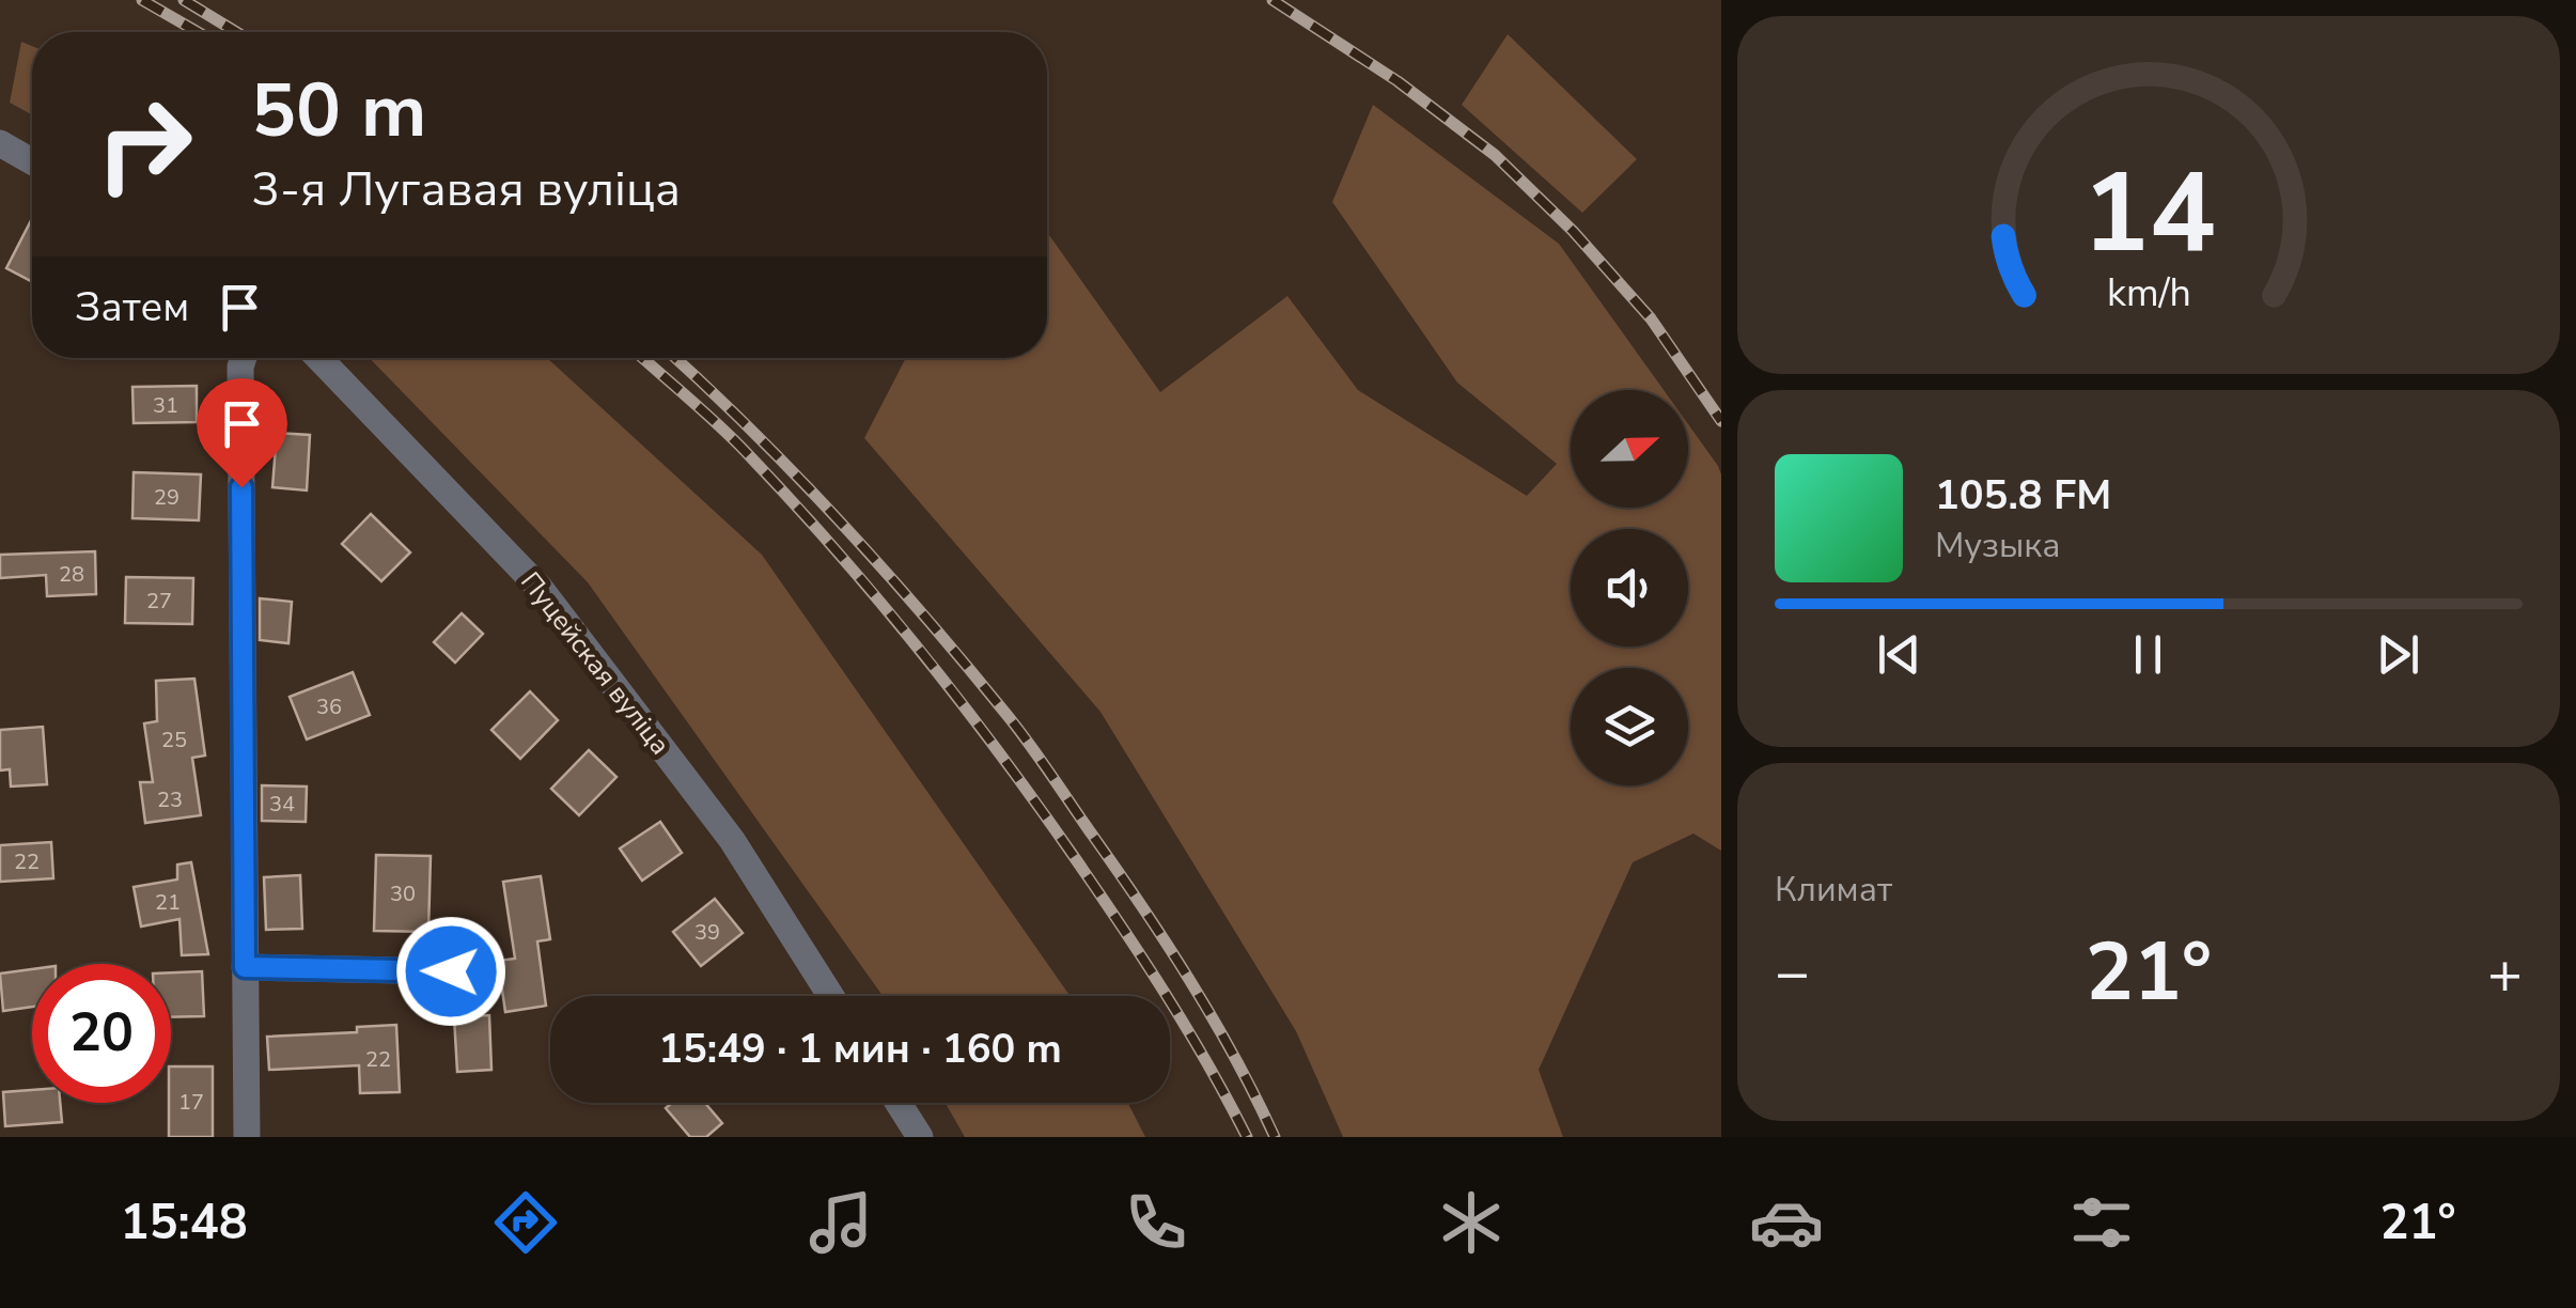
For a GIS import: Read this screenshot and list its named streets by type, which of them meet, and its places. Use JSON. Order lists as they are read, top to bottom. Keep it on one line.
{"streets":{"street":["Пуцейская вуліца"]},"house_numbers":["31","29","28","27","36","25","23","34","22","30","21","39","22","17"],"north":"right","page":{"turn":["50 m","3-я Лугавая вуліца"],"then":"Затем","song":["105.8 FM","Музыка"],"tile":"Климат","heat":["−","21°","+"],"limit":"20","trip":"15:49 · 1 мин · 160 m","tabs":["15:48","21°"],"gauge":["14","km/h"]}}
